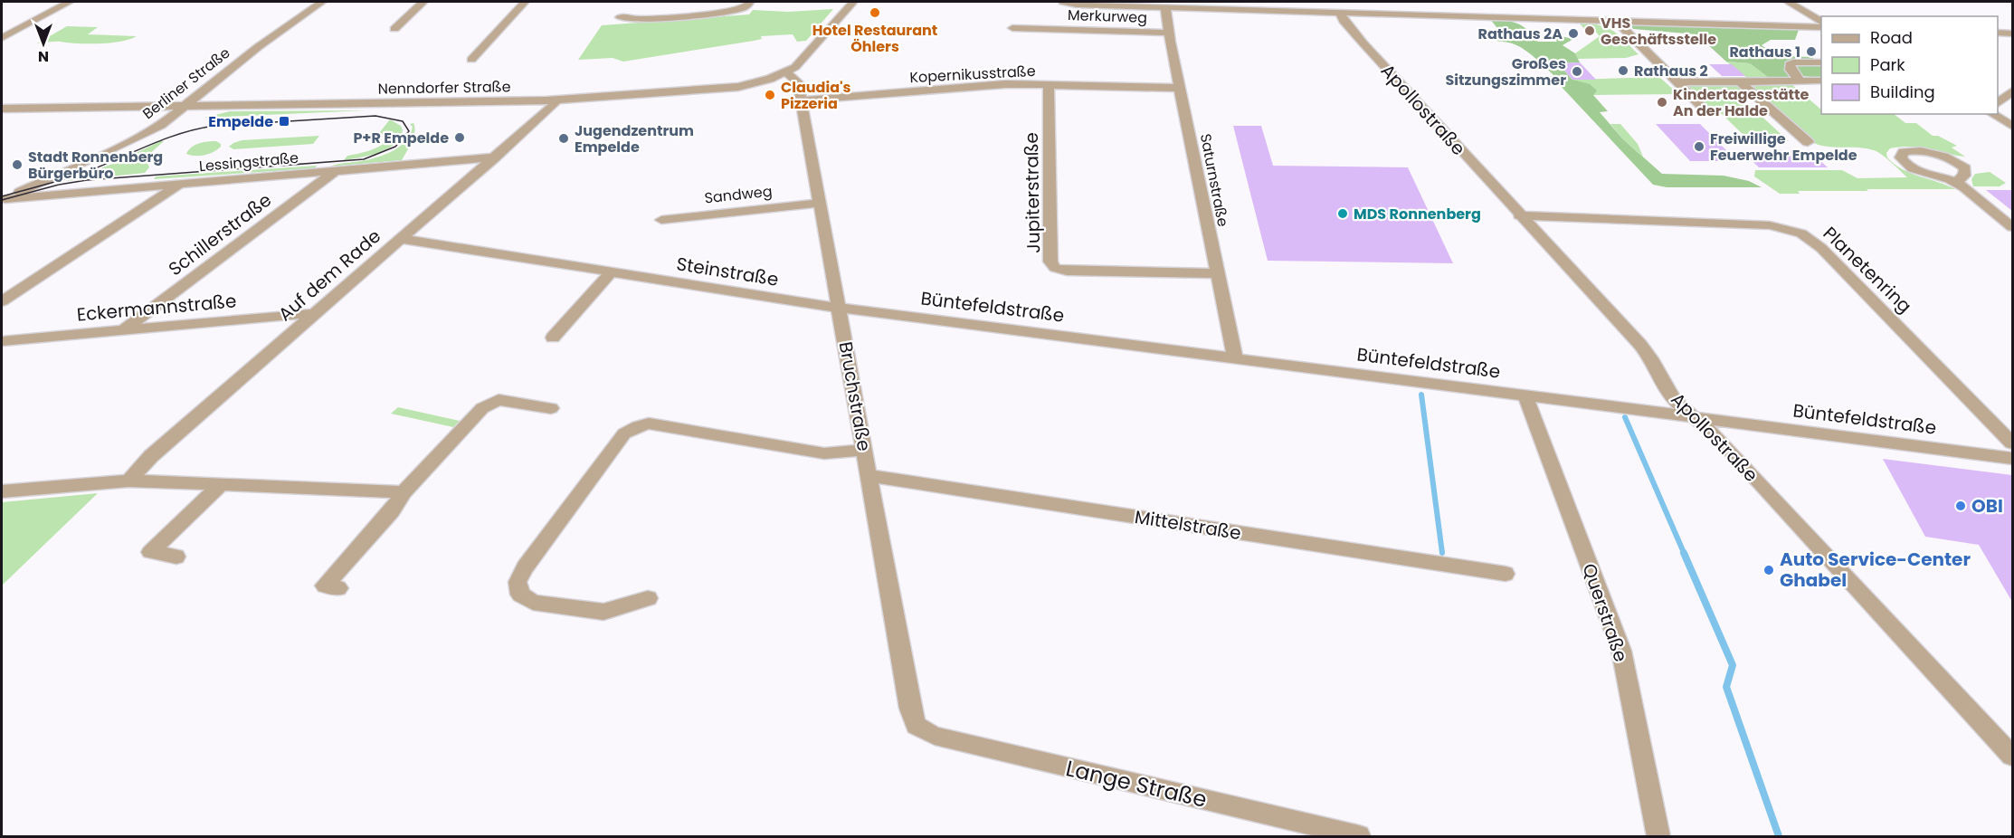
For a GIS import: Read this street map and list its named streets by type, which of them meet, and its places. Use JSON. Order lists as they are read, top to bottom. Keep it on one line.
{"streets":{"street":["Merkurweg","Kopernikusstraße","Berliner Straße","Nenndorfer Straße","Apollostraße","Lessingstraße","Saturnstraße","Jupiterstraße","Sandweg","Schillerstraße","Planetenring","Steinstraße","Auf dem Rade","Büntefeldstraße","Eckermannstraße","Bruchstraße","Mittelstraße","Querstraße","Lange Straße"]},"crossings":[["Merkurweg","Saturnstraße"],["Kopernikusstraße","Saturnstraße"],["Kopernikusstraße","Jupiterstraße"],["Kopernikusstraße","Bruchstraße"],["Berliner Straße","Nenndorfer Straße"],["Berliner Straße","Lessingstraße"],["Nenndorfer Straße","Auf dem Rade"],["Nenndorfer Straße","Bruchstraße"],["Apollostraße","Planetenring"],["Apollostraße","Büntefeldstraße"],["Lessingstraße","Schillerstraße"],["Lessingstraße","Auf dem Rade"],["Saturnstraße","Jupiterstraße"],["Saturnstraße","Büntefeldstraße"],["Sandweg","Bruchstraße"],["Schillerstraße","Eckermannstraße"],["Steinstraße","Auf dem Rade"],["Steinstraße","Büntefeldstraße"],["Steinstraße","Bruchstraße"],["Auf dem Rade","Eckermannstraße"],["Büntefeldstraße","Bruchstraße"],["Büntefeldstraße","Querstraße"],["Bruchstraße","Mittelstraße"],["Bruchstraße","Lange Straße"]],"places":{"other":["Hotel Restaurant Öhlers","VHS Geschäftsstelle","Rathaus 2A","Rathaus 1","Rathaus 2","Großes Sitzungszimmer","Claudia's Pizzeria","Kindertagesstätte An der Halde","P+R Empelde","Jugendzentrum Empelde","Freiwillige Feuerwehr Empelde","Stadt Ronnenberg Bürgerbüro","MDS Ronnenberg","OBI","Auto Service-Center Ghabel"],"transit":["Empelde"]},"legend":["Road","Park","Building"],"north":"bottom"}
